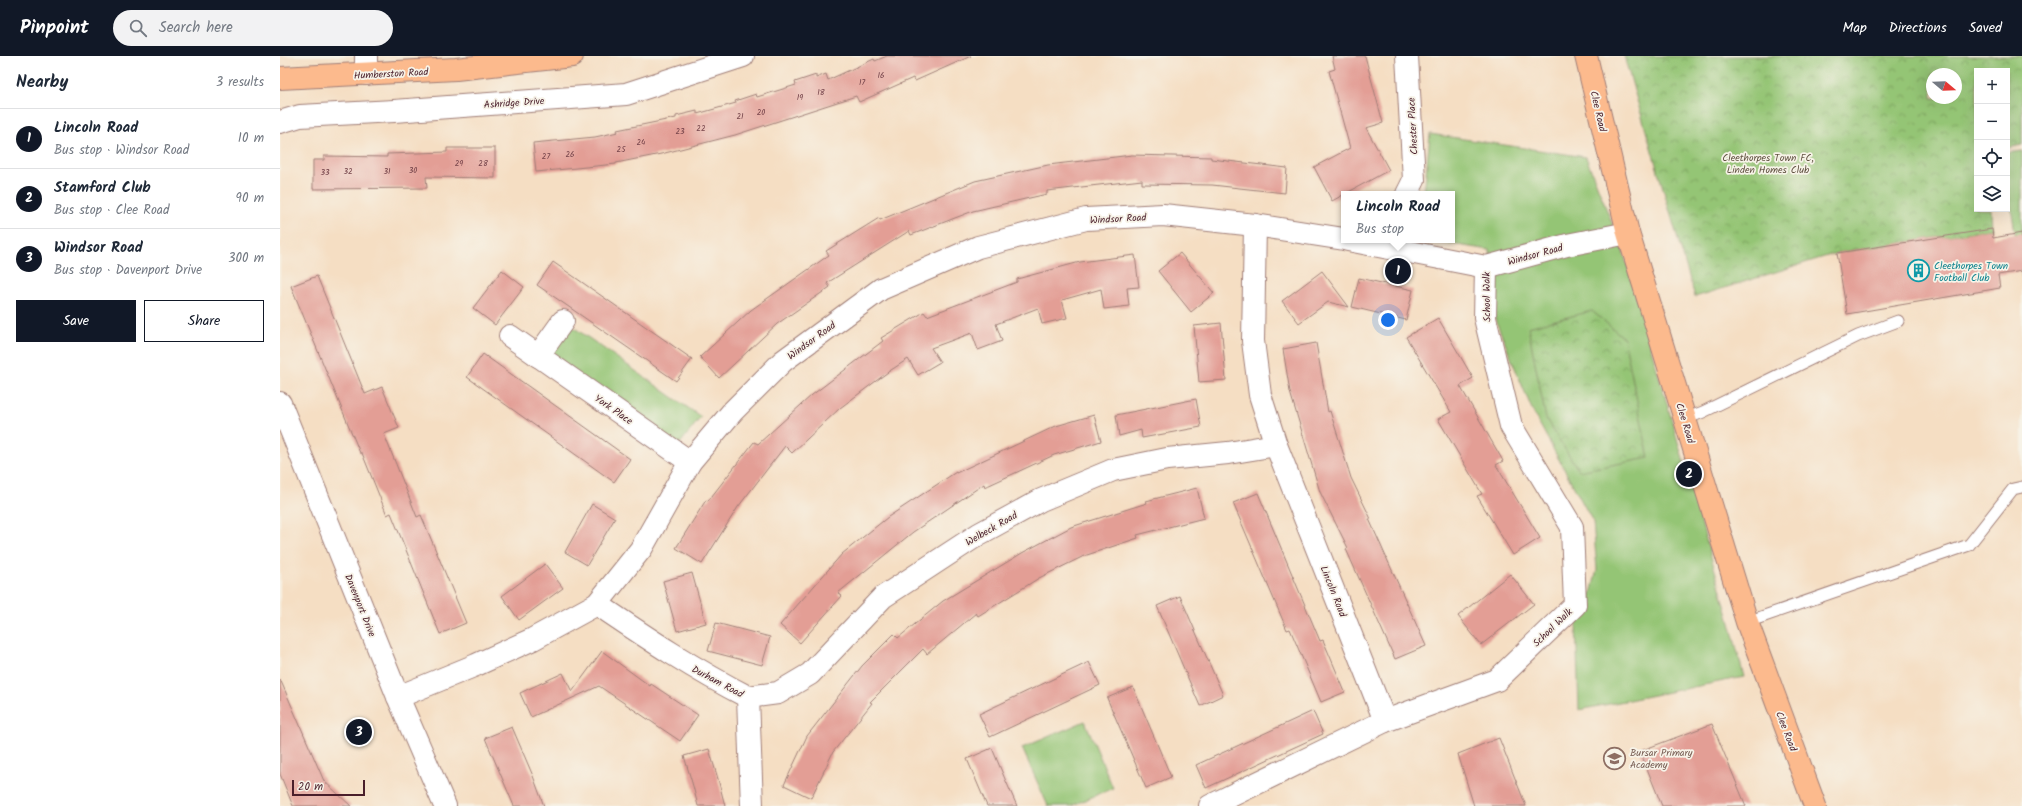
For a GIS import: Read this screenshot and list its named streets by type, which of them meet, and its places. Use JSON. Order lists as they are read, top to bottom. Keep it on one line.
{"streets":{"main road":["Humberston Road","Clee Road"],"street":["Ashridge Drive","Chester Place","Windsor Road","School Walk","York Place","Welbeck Road","Lincoln Road","Davenport Drive","Durham Road"]},"crossings":[["Clee Road","Windsor Road"],["Windsor Road","School Walk"],["Windsor Road","York Place"],["Windsor Road","Lincoln Road"],["Windsor Road","Davenport Drive"],["Windsor Road","Durham Road"],["School Walk","Lincoln Road"],["Welbeck Road","Lincoln Road"],["Welbeck Road","Durham Road"]],"parks":["Cleethorpes Town FC, Linden Homes Club"],"places":{"building":["Cleethorpes Town Football Club"],"school or university":["Bursar Primary Academy"]},"house_numbers":["16","17","18","19","20","21","22","23","24","25","26","27","29","28","30","32","31","33"],"scale_bar":"20 m","north":"right","page":{"header":"Pinpoint","search":"Search here","nav":["Map","Directions","Saved"],"heading":["Nearby","3 results"],"map_buttons":["+","−"],"list":[{"mark":"1","name":"Lincoln Road","note":"Bus stop · Windsor Road","value":"10 m"},{"mark":"2","name":"Stamford Club","note":"Bus stop · Clee Road","value":"90 m"},{"mark":"3","name":"Windsor Road","note":"Bus stop · Davenport Drive","value":"300 m"}],"popup":["Lincoln Road","Bus stop"],"pins":["1","2","3"],"buttons":["Save","Share"],"scale":"20 m"}}
